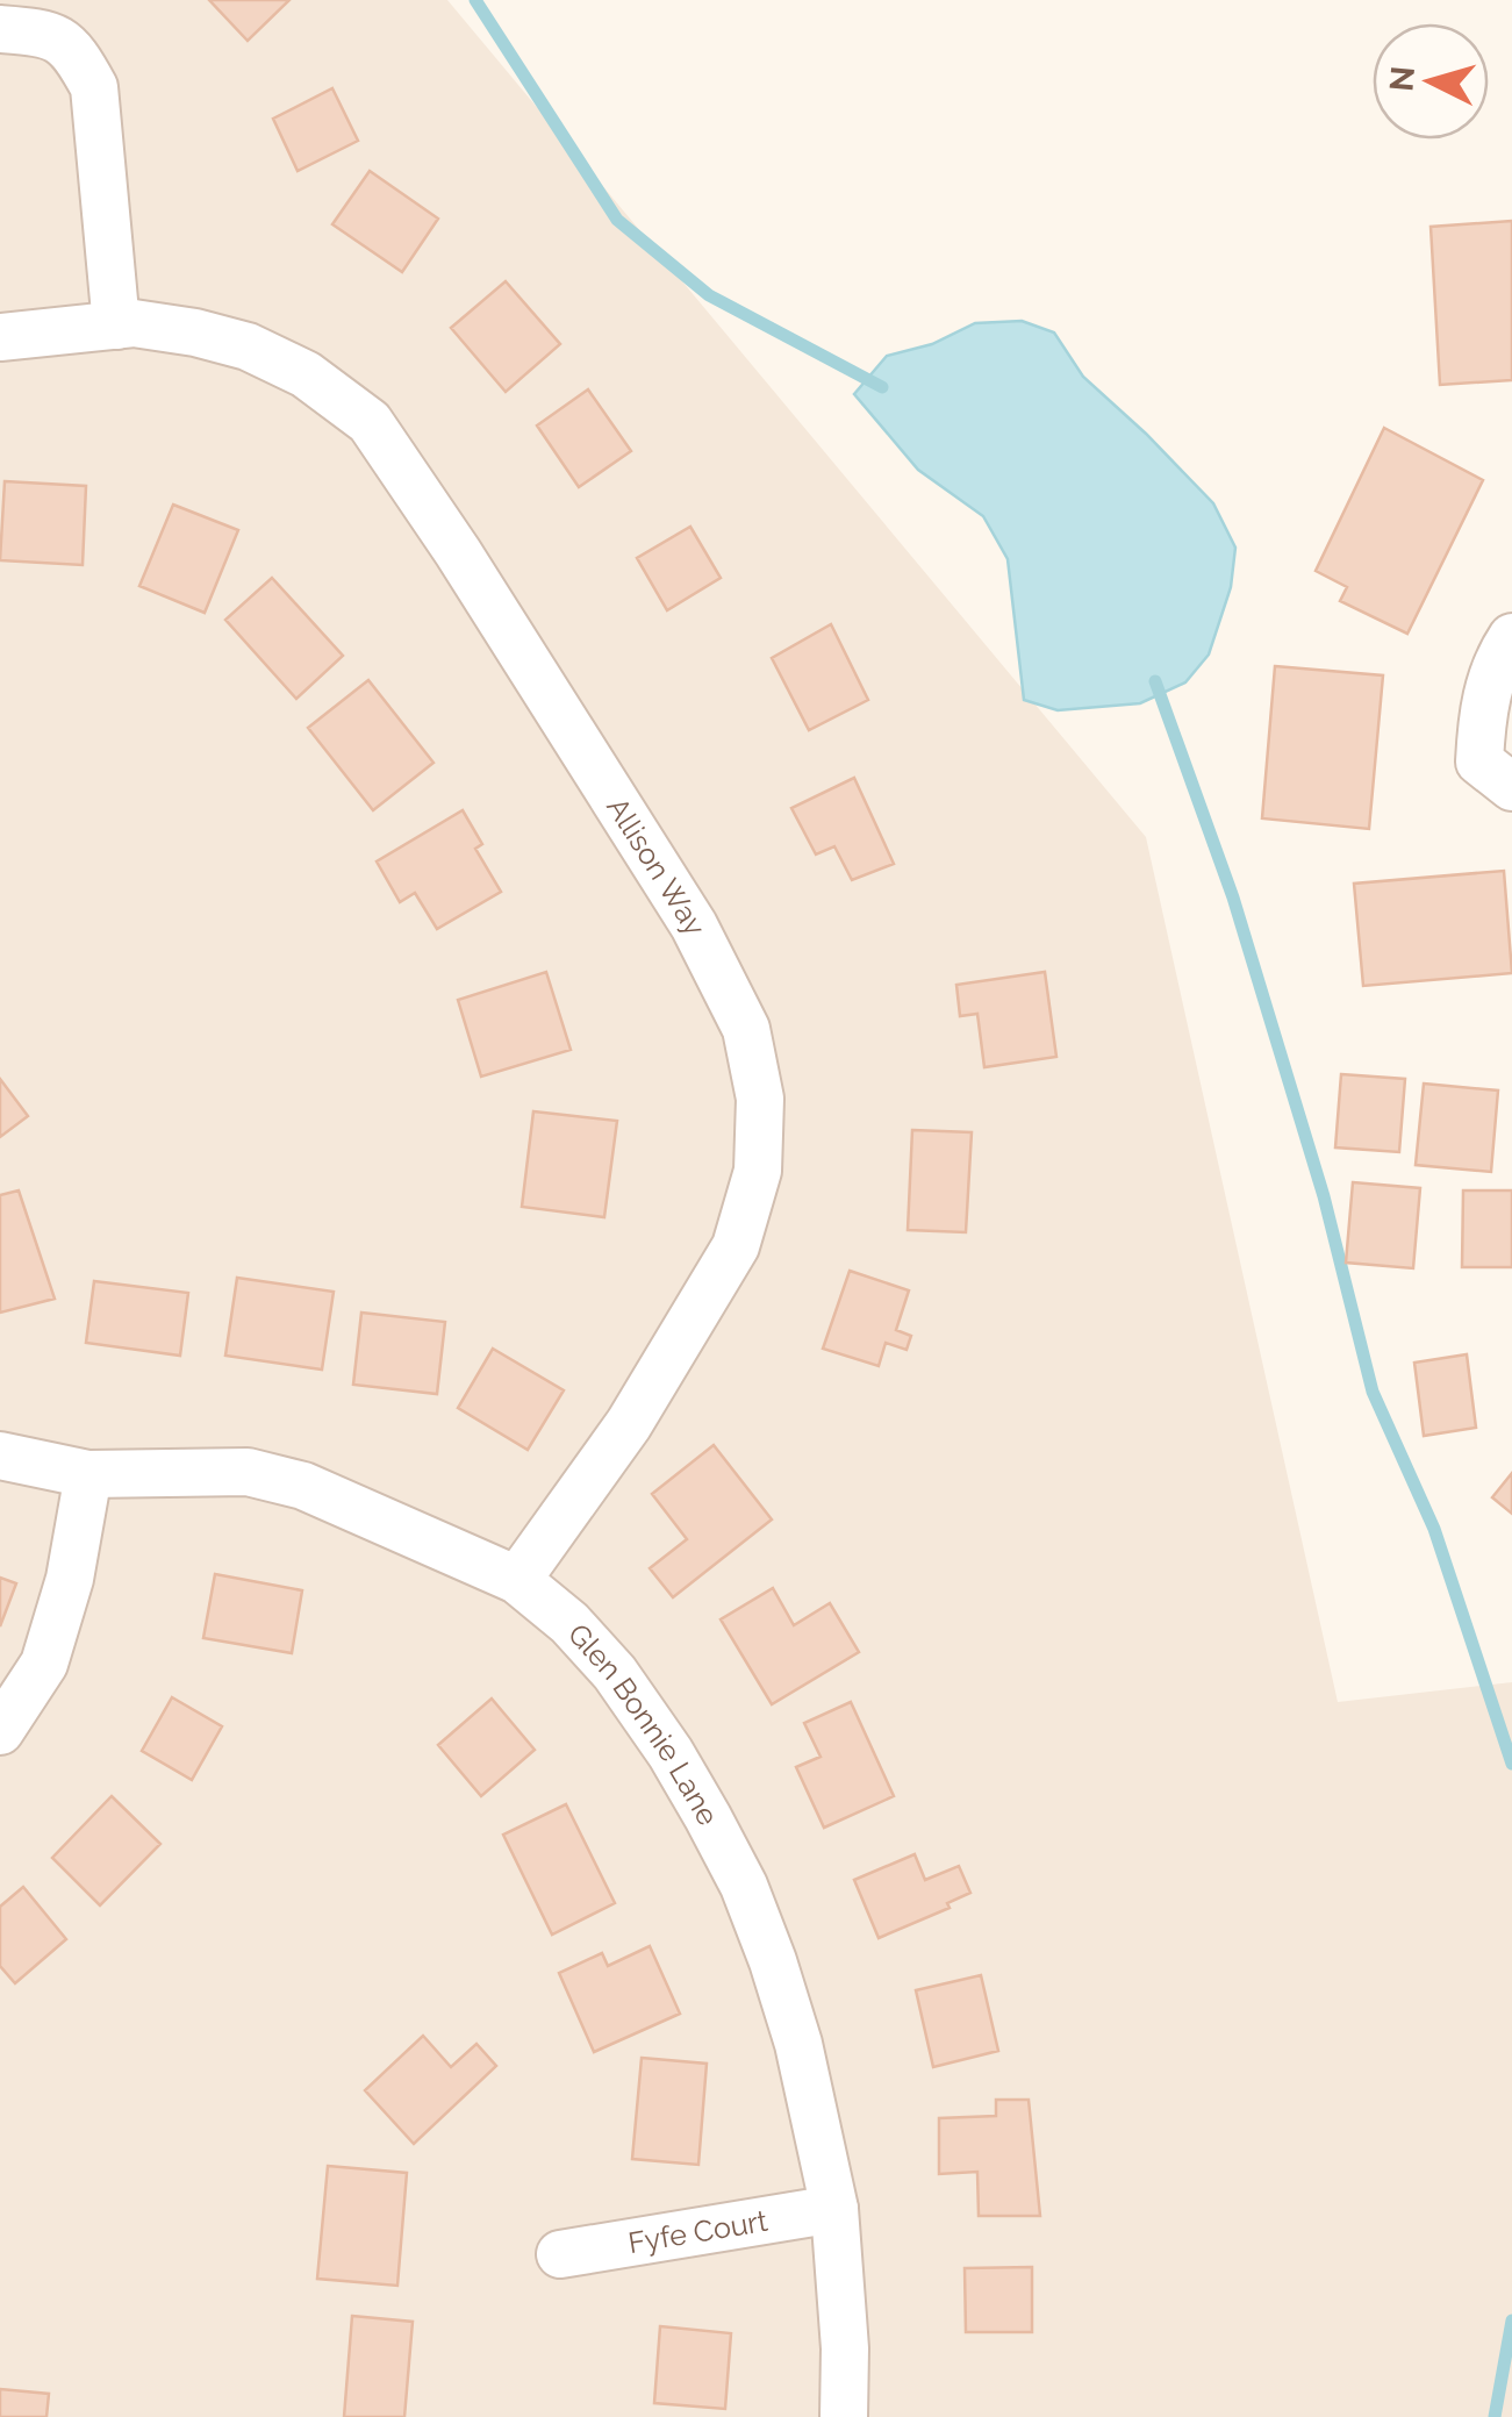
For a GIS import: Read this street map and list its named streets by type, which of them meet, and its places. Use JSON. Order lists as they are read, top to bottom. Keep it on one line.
{"streets":{"street":["Allison Way","Glen Bonnie Lane","Fyfe Court"]},"crossings":[["Allison Way","Glen Bonnie Lane"],["Glen Bonnie Lane","Fyfe Court"]],"north":"left"}
